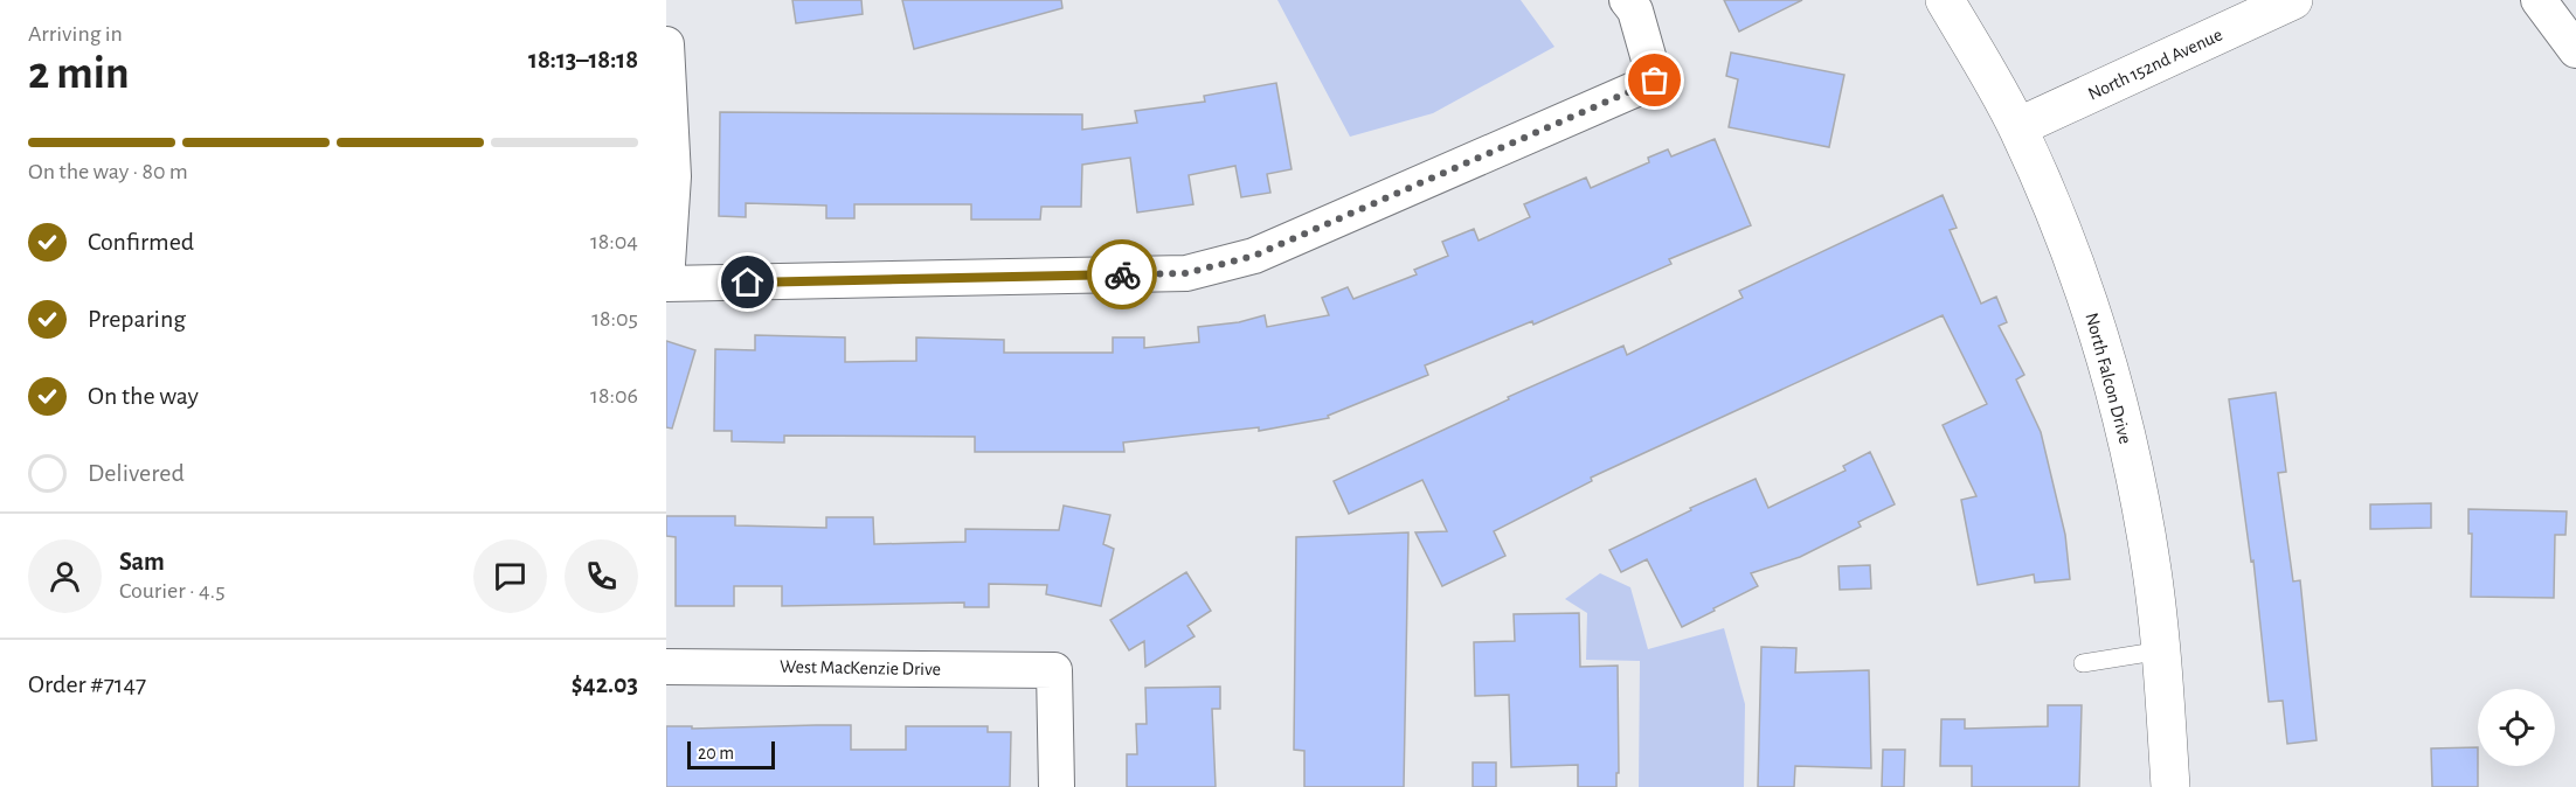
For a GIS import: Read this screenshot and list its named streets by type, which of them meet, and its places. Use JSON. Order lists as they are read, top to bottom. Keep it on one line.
{"streets":{"street":["North 152nd Avenue","North Falcon Drive","West MacKenzie Drive"]},"crossings":[["North 152nd Avenue","North Falcon Drive"]],"scale_bar":"20 m","page":{"heading":["2 min","Arriving in","18:13–18:18"],"panel":["Sam","Courier · 4.5","Order #7147","$42.03"],"bar":"On the way · 80 m","list":[["Confirmed","18:04"],["Preparing","18:05"],["On the way","18:06"],"Delivered"],"scale":"20 m"}}
